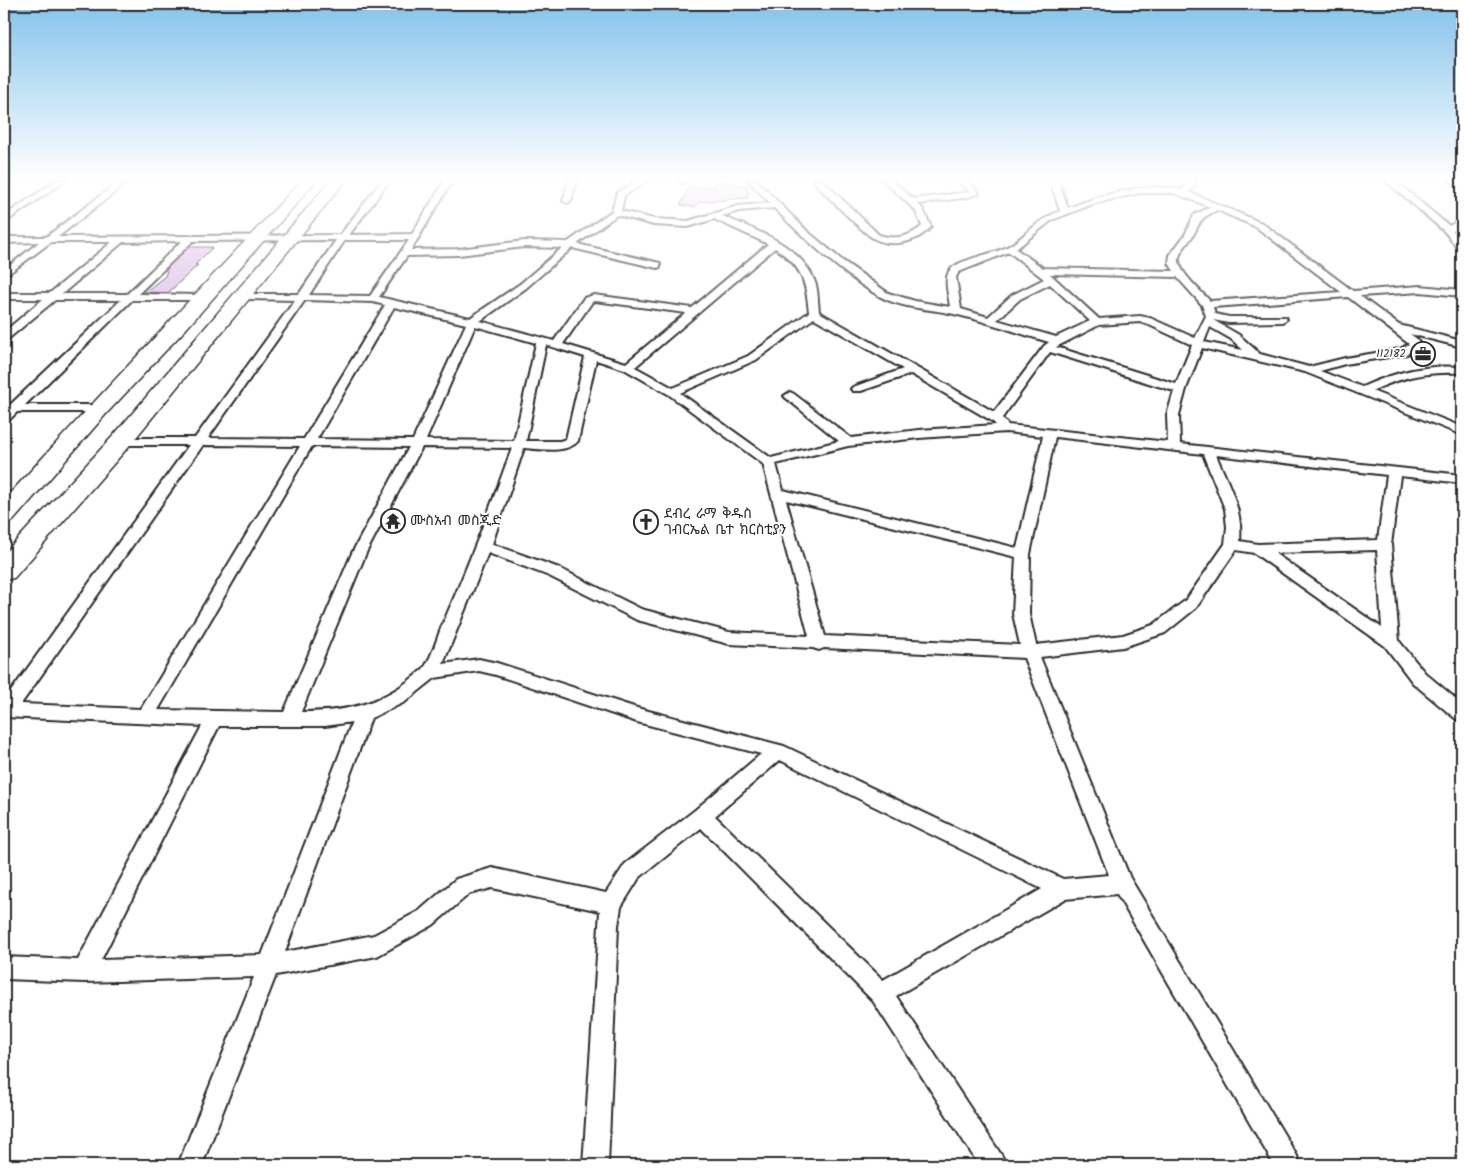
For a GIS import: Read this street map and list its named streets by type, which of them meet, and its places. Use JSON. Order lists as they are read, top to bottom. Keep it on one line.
{"places":{"office":["112182"],"temple":["ሙስአብ መስጂድ"],"church":["ደብረ ራማ ቅዱስ ገብርኤል ቤተ ክርስቲያን"]}}
